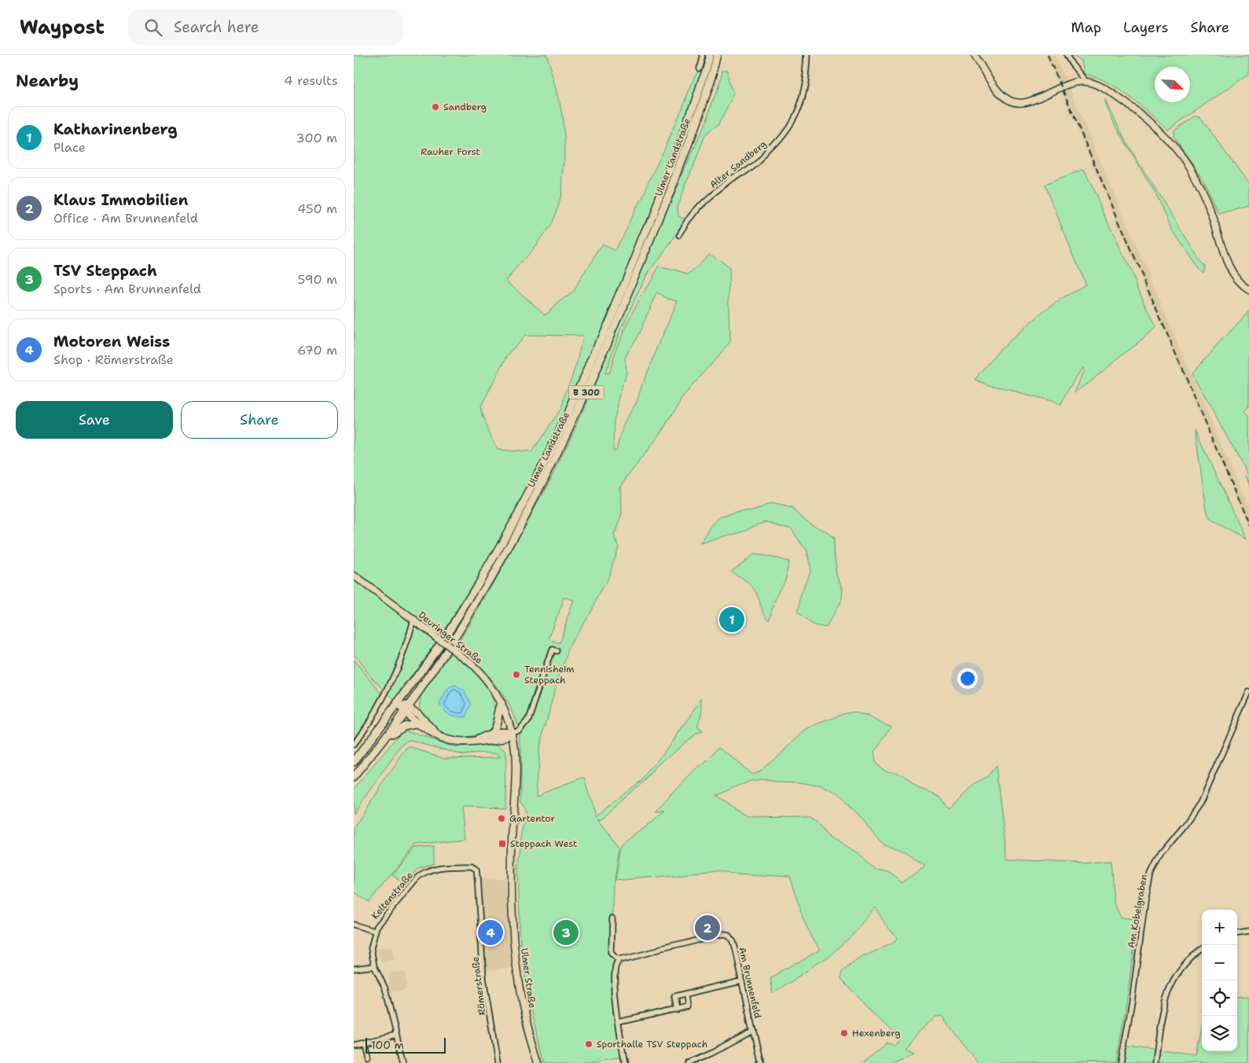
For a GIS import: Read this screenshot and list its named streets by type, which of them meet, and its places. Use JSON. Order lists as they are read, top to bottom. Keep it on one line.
{"streets":{"main road":["Ulmer Landstraße","B 300"],"street":["Alter Sandberg","Deuringer Straße","Keltenstraße","Am Kobelgraben","Ulmer Straße","Am Brunnenfeld","Römerstraße"]},"crossings":[["Deuringer Straße","Ulmer Straße"],["Keltenstraße","Römerstraße"]],"parks":["Rauher Forst"],"places":{"other":["Sandberg","Tennisheim Steppach","Gartentor","Hexenberg","Sporthalle TSV Steppach"],"transit":["Steppach West"]},"scale_bar":"100 m","north":"bottom right","page":{"header":"Waypost","search":"Search here","nav":["Map","Layers","Share"],"heading":["Nearby","4 results"],"list":[{"mark":"1","name":"Katharinenberg","note":"Place","value":"300 m"},{"mark":"2","name":"Klaus Immobilien","note":"Office · Am Brunnenfeld","value":"450 m"},{"mark":"3","name":"TSV Steppach","note":"Sports · Am Brunnenfeld","value":"590 m"},{"mark":"4","name":"Motoren Weiss","note":"Shop · Römerstraße","value":"670 m"}],"buttons":["Save","Share"],"pins":["1","2","3","4"],"map_buttons":["+","−"],"scale":"100 m"}}
